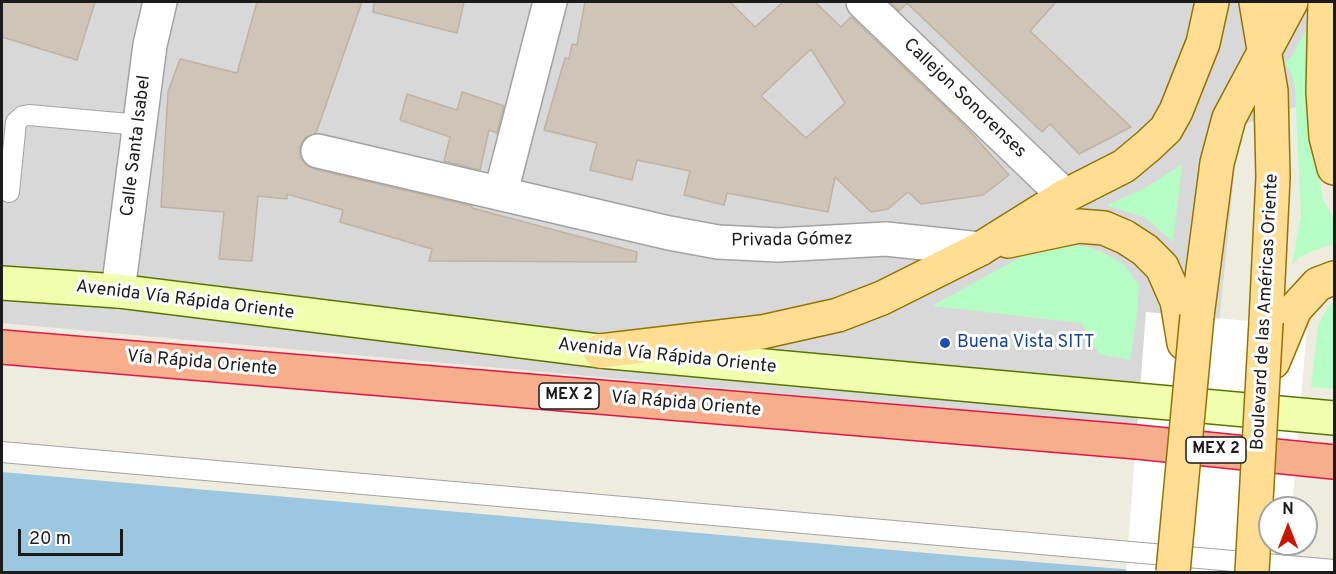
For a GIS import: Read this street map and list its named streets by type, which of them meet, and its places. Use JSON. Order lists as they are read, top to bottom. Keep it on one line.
{"streets":{"highway":["Vía Rápida Oriente","MEX 2"],"main road":["Avenida Vía Rápida Oriente","Boulevard de las Américas Oriente"],"street":["Callejon Sonorenses","Calle Santa Isabel","Privada Gómez"]},"crossings":[["Calle Santa Isabel","Avenida Vía Rápida Oriente"]],"places":["Buena Vista SITT"],"scale_bar":"20 m","north":"top"}
